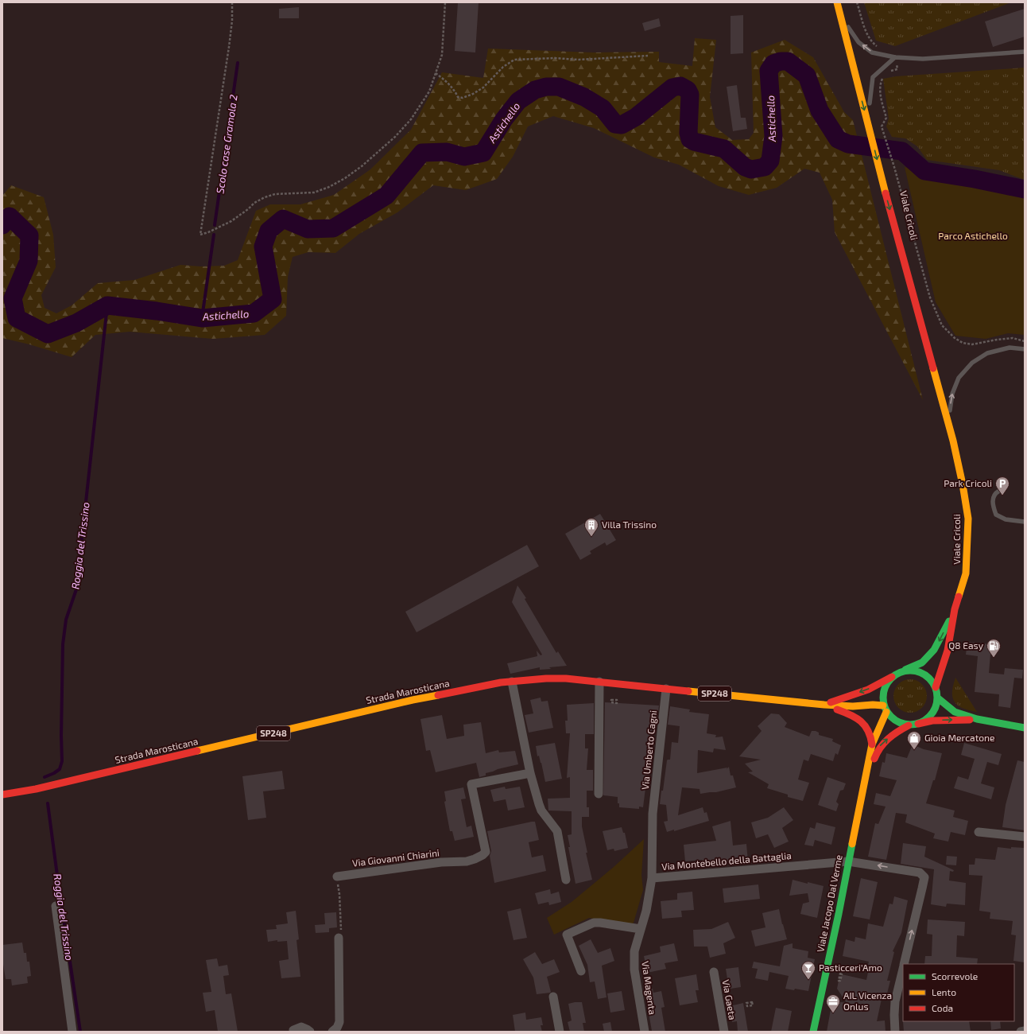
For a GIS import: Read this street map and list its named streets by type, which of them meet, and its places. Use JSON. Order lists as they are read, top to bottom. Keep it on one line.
{"streets":{"main road":["Viale Cricoli","Strada Marosticana","SP248","Viale Jacopo Dal Verme"],"street":["Via Umberto Cagni","Via Giovanni Chiarini","Via Montebello della Battaglia","Via Magenta","Via Gaeta"]},"crossings":[["Viale Cricoli","Strada Marosticana"],["Viale Cricoli","SP248"],["Viale Cricoli","Viale Jacopo Dal Verme"],["Strada Marosticana","SP248"],["Strada Marosticana","Via Umberto Cagni"],["Strada Marosticana","Viale Jacopo Dal Verme"],["SP248","Viale Jacopo Dal Verme"],["Via Umberto Cagni","Via Montebello della Battaglia"],["Via Montebello della Battaglia","Viale Jacopo Dal Verme"],["Via Montebello della Battaglia","Via Magenta"]],"water":["Astichello","Scolo case Gramola 2","Roggia del Trissino"],"parks":["Parco Astichello"],"places":{"parking":["Park Cricoli"],"building":["Villa Trissino"],"fuel station":["Q8 Easy"],"shop":["Gioia Mercatone"],"bar":["Pasticceri'Amo"],"office":["AIL Vicenza Onlus"]},"legend":["Scorrevole","Lento","Coda"]}
